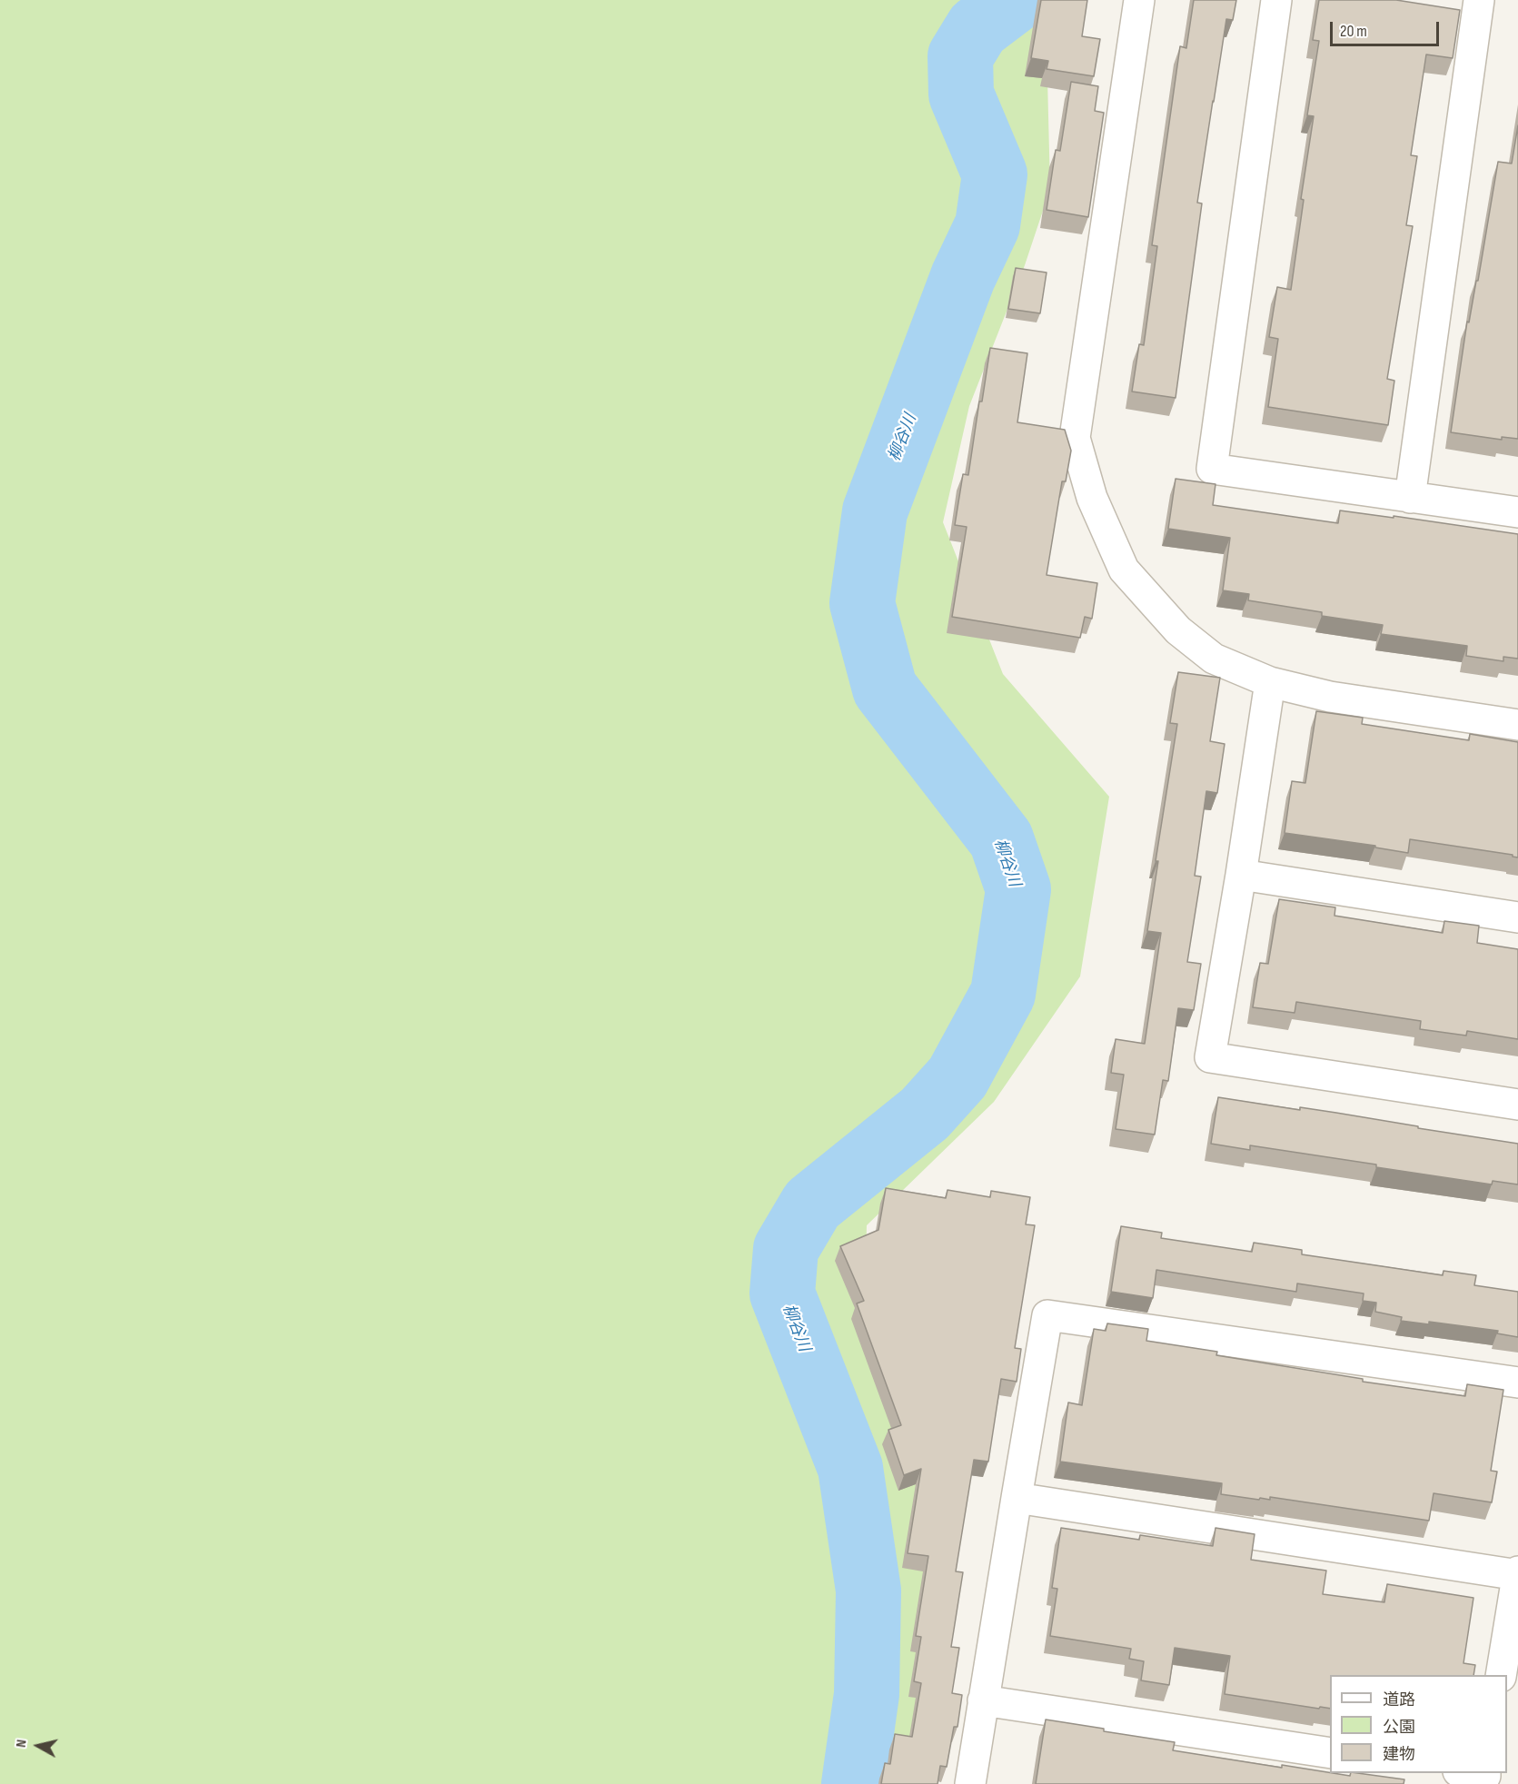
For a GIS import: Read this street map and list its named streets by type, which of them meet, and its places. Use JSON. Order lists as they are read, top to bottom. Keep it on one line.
{"water":["柳谷川"],"legend":["道路","公園","建物"],"scale_bar":"20 m","north":"left"}
